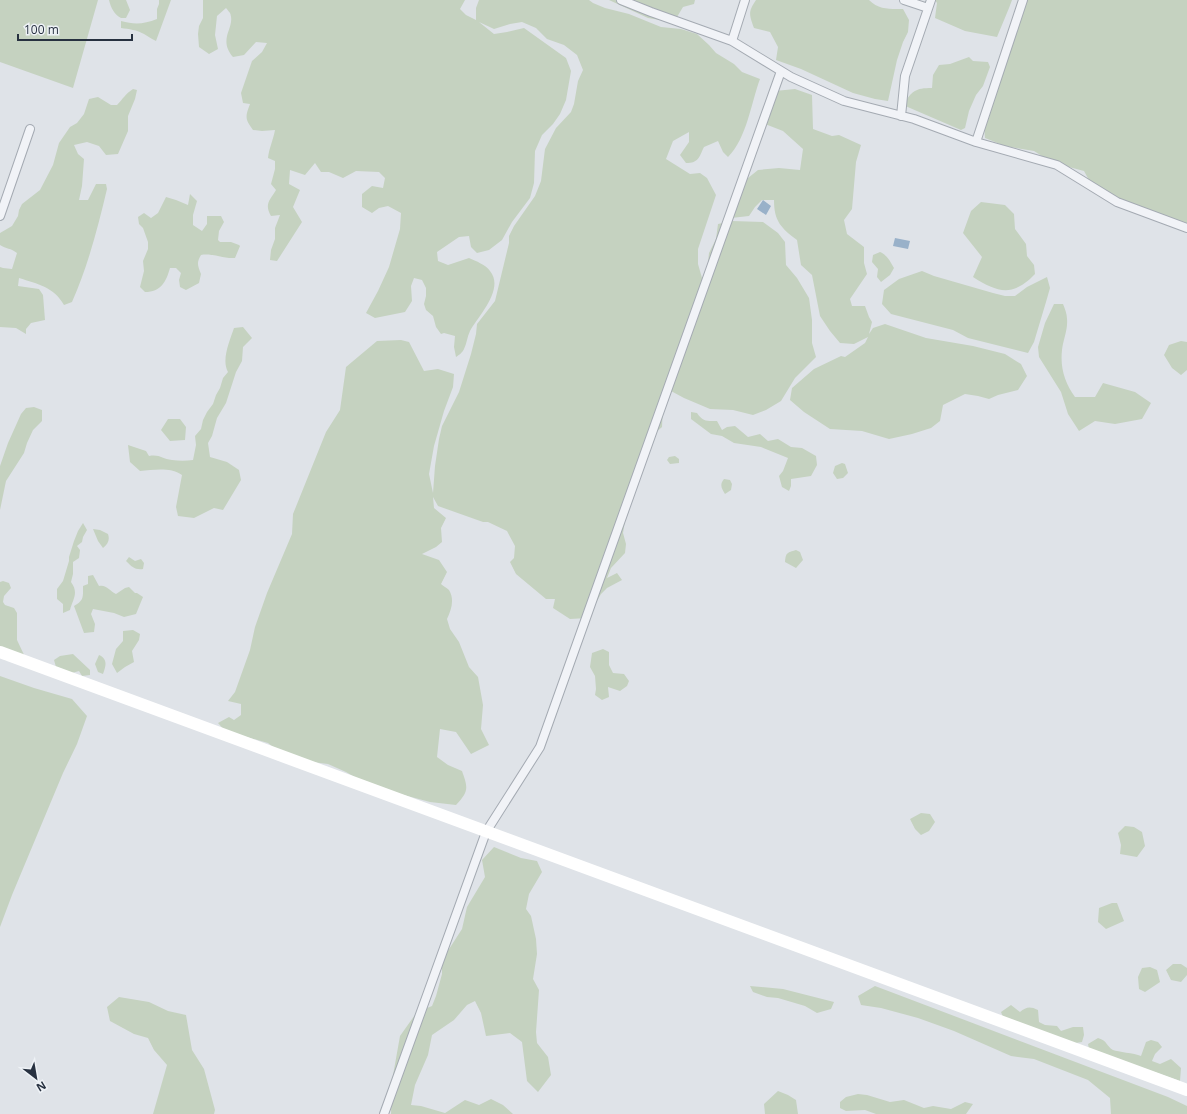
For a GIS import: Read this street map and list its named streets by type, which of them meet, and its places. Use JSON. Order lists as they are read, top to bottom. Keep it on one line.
{"scale_bar":"100 m","north":"bottom right"}
